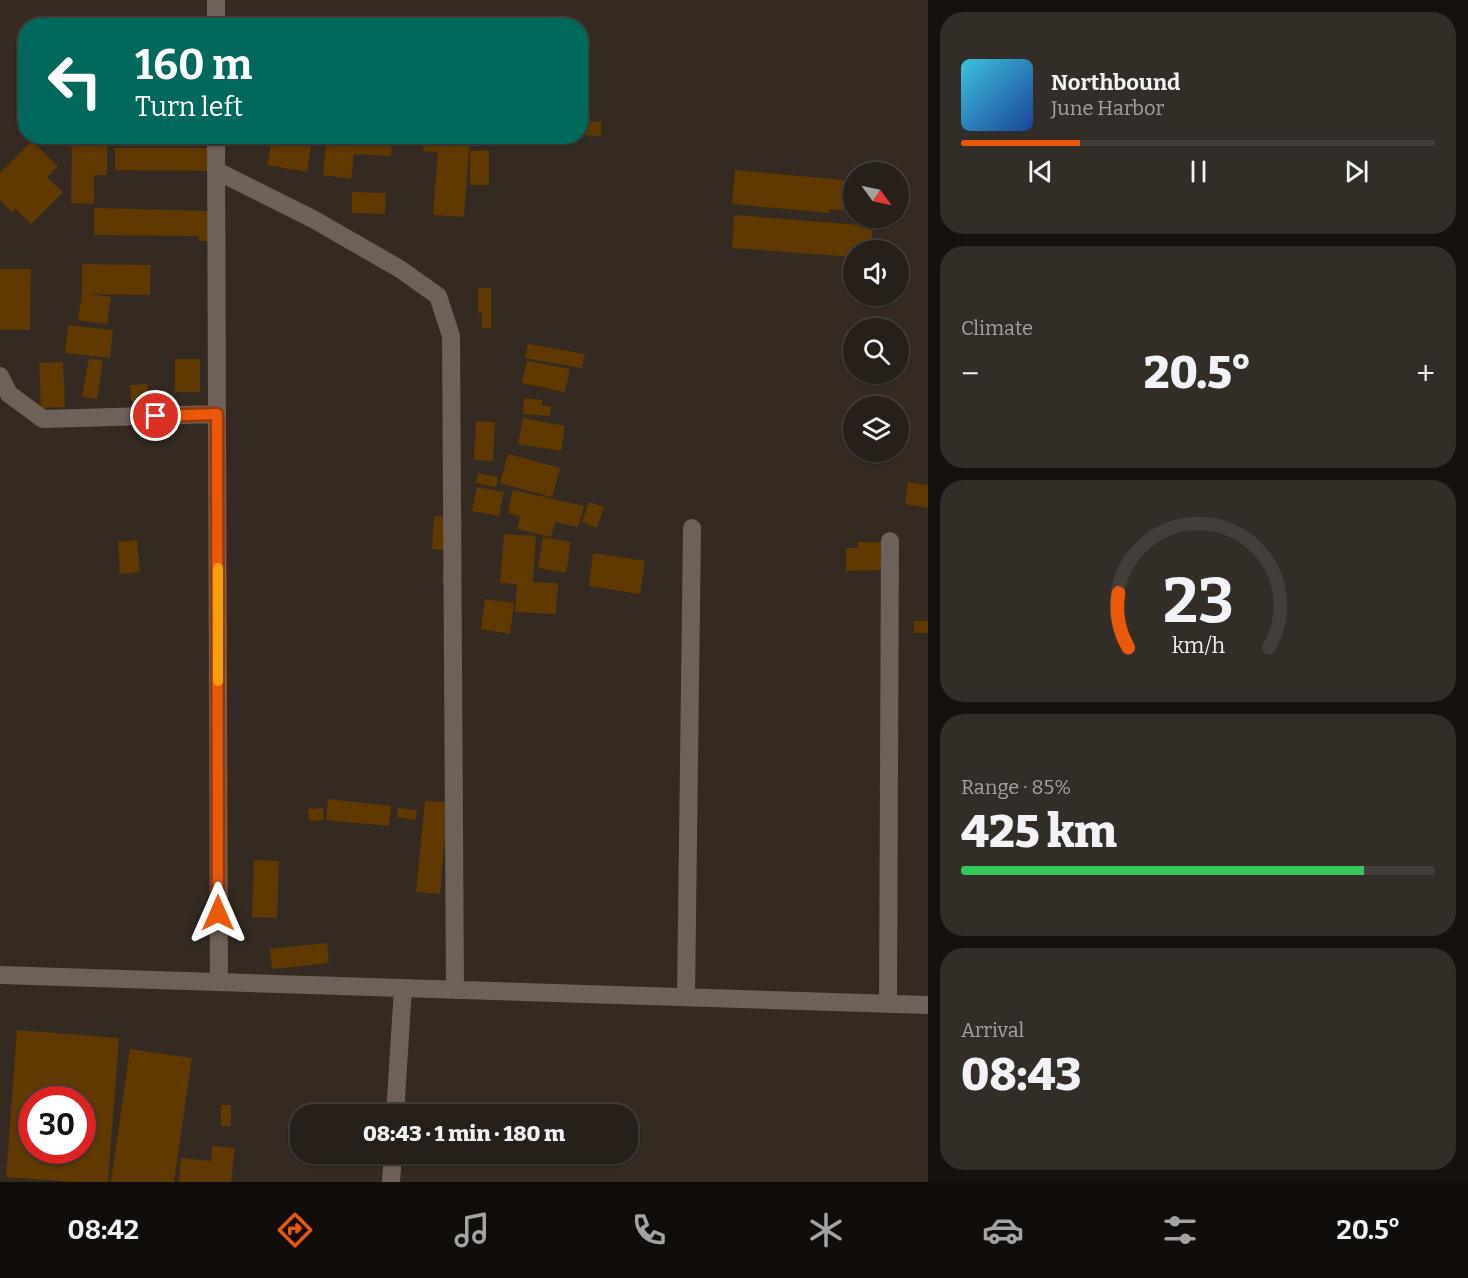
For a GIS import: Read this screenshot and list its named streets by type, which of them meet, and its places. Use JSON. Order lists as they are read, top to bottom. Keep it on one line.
{"north":"bottom right","page":{"turn":["160 m","Turn left"],"song":["Northbound","June Harbor"],"tile":["Climate",["Range · 85%","425 km"],["Arrival","08:43"]],"heat":["−","20.5°","+"],"limit":"30","trip":"08:43 · 1 min · 180 m","tabs":["08:42","20.5°"],"gauge":["23","km/h"]}}
